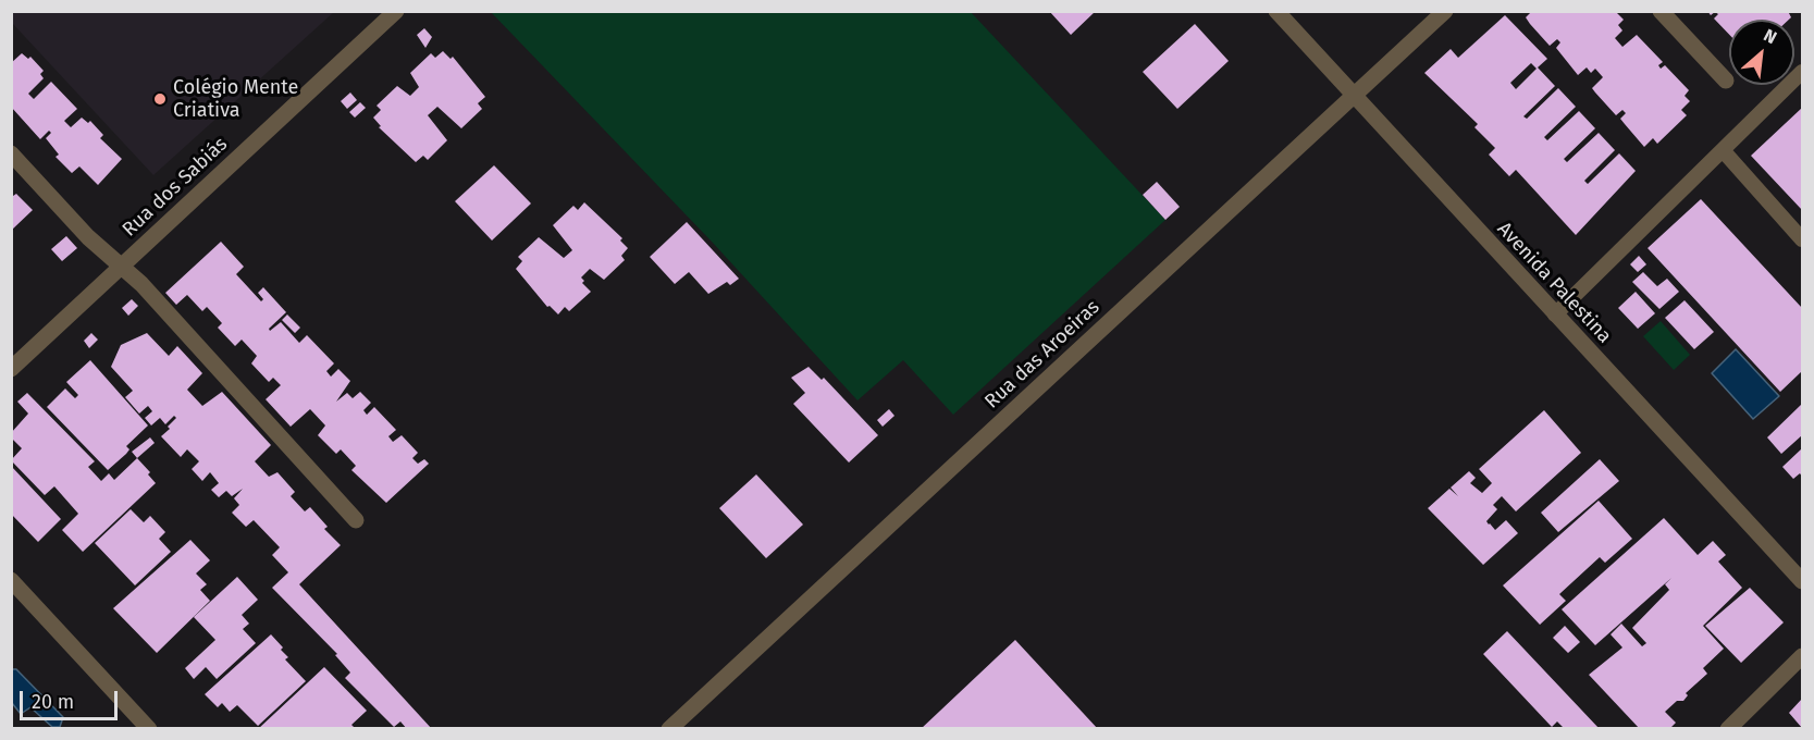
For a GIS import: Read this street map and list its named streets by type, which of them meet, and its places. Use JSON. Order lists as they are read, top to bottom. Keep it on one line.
{"streets":{"street":["Rua dos Sabiás","Avenida Palestina","Rua das Aroeiras"]},"crossings":[["Avenida Palestina","Rua das Aroeiras"]],"places":["Colégio Mente Criativa"],"scale_bar":"20 m","north":"top right"}
